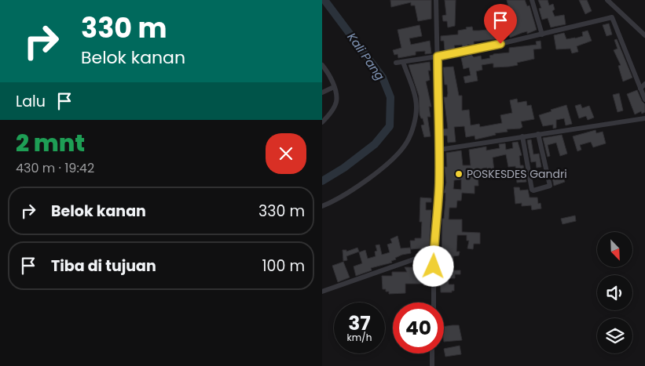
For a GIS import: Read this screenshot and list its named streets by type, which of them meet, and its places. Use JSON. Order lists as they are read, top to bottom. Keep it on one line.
{"water":["Kali Pang"],"places":["POSKESDES Gandri"],"north":"bottom right","page":{"turn":["330 m","Belok kanan"],"then":"Lalu","heading":["2 mnt","430 m · 19:42"],"list":[{"name":"Belok kanan","value":"330 m"},{"name":"Tiba di tujuan","value":"100 m"}],"speed":"37 km/h","limit":"40"}}
